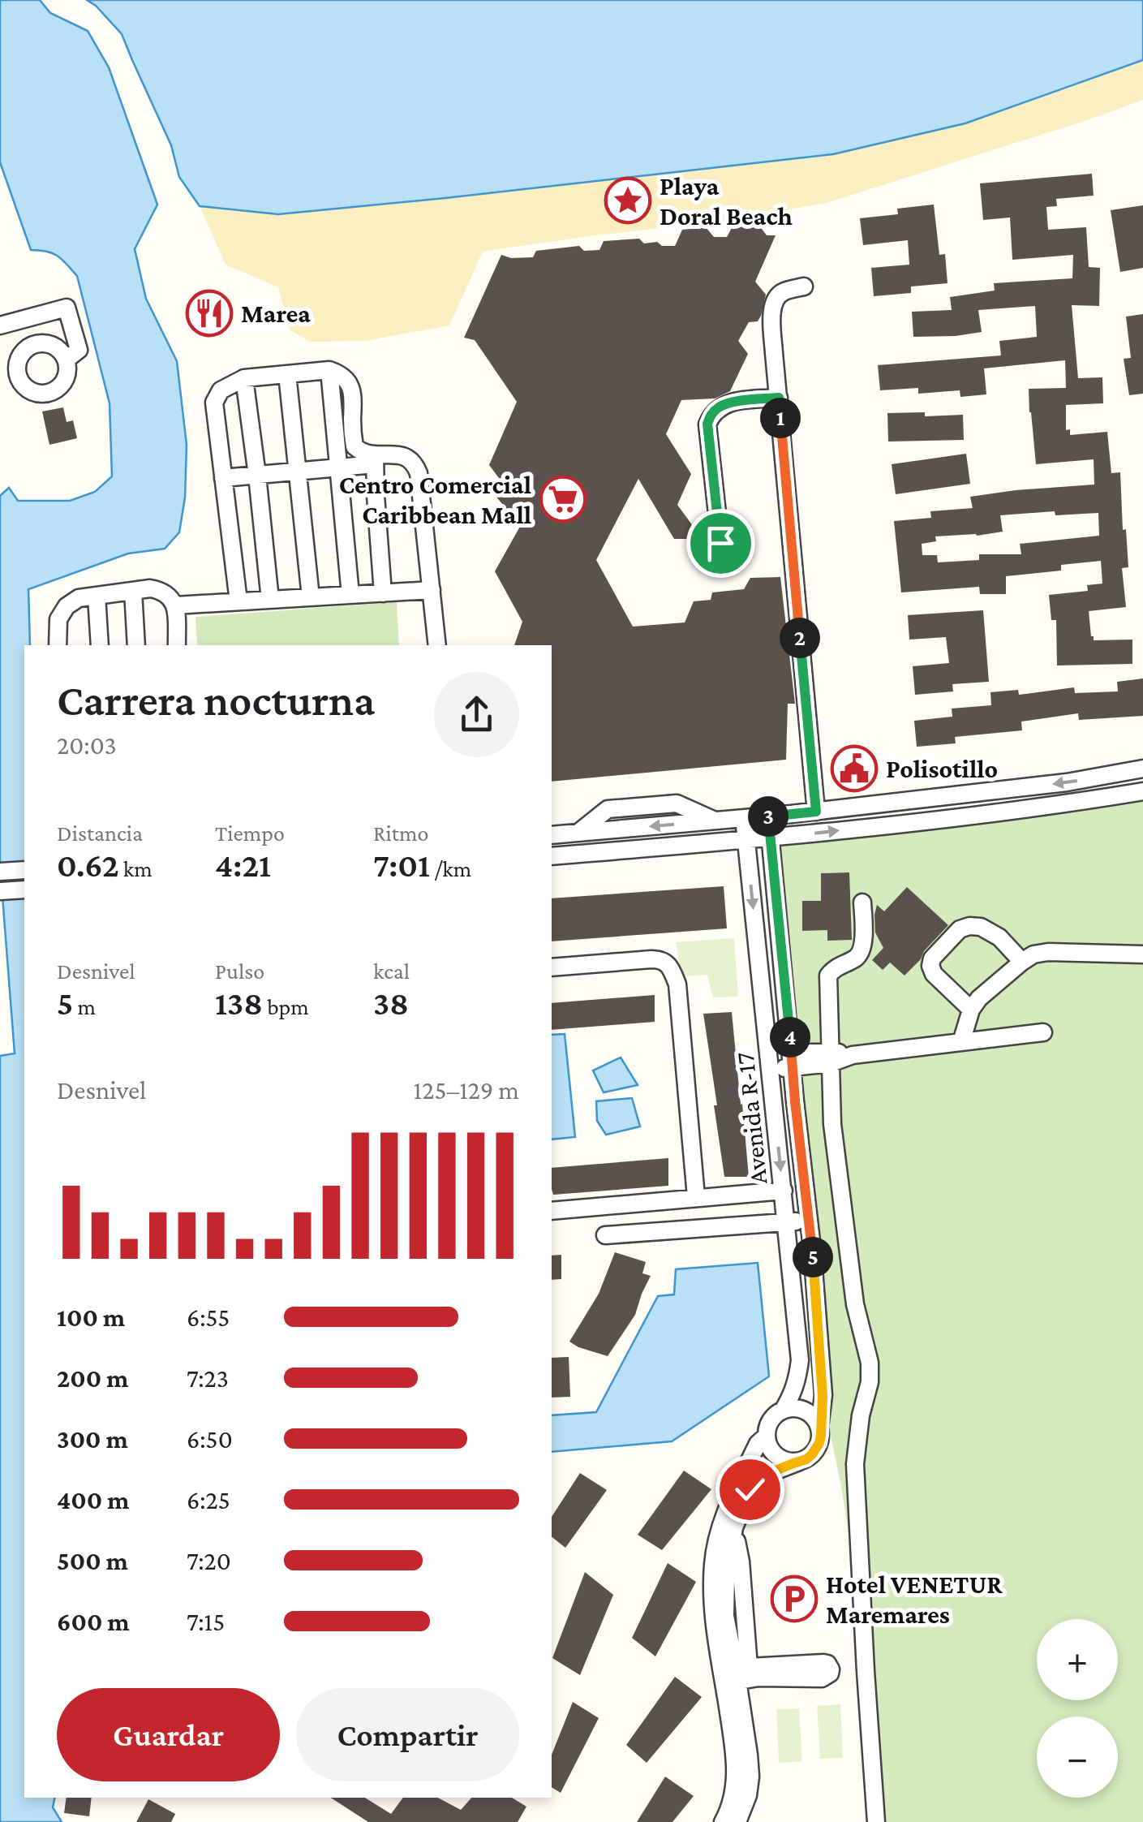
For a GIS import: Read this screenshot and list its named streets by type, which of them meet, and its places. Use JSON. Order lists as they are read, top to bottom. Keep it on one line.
{"streets":{"street":["Avenida R-17"]},"places":{"place":["Playa Doral Beach"],"restaurant":["Marea"],"supermarket":["Centro Comercial Caribbean Mall"],"public building":["Polisotillo"],"parking":["Hotel VENETUR Maremares"]},"page":{"pins":["1","2","3","4","5"],"heading":["Carrera nocturna","20:03"],"stats":[["Distancia","0.62 km"],["Tiempo","4:21"],["Ritmo","7:01 /km"],["Desnivel","5 m"],["Pulso","138 bpm"],["kcal","38"]],"chart":["Desnivel","125–129 m"],"list":[{"name":"100 m","note":"6:55"},{"name":"200 m","note":"7:23"},{"name":"300 m","note":"6:50"},{"name":"400 m","note":"6:25"},{"name":"500 m","note":"7:20"},{"name":"600 m","note":"7:15"}],"map_buttons":["+","−"],"buttons":["Guardar","Compartir"]}}
